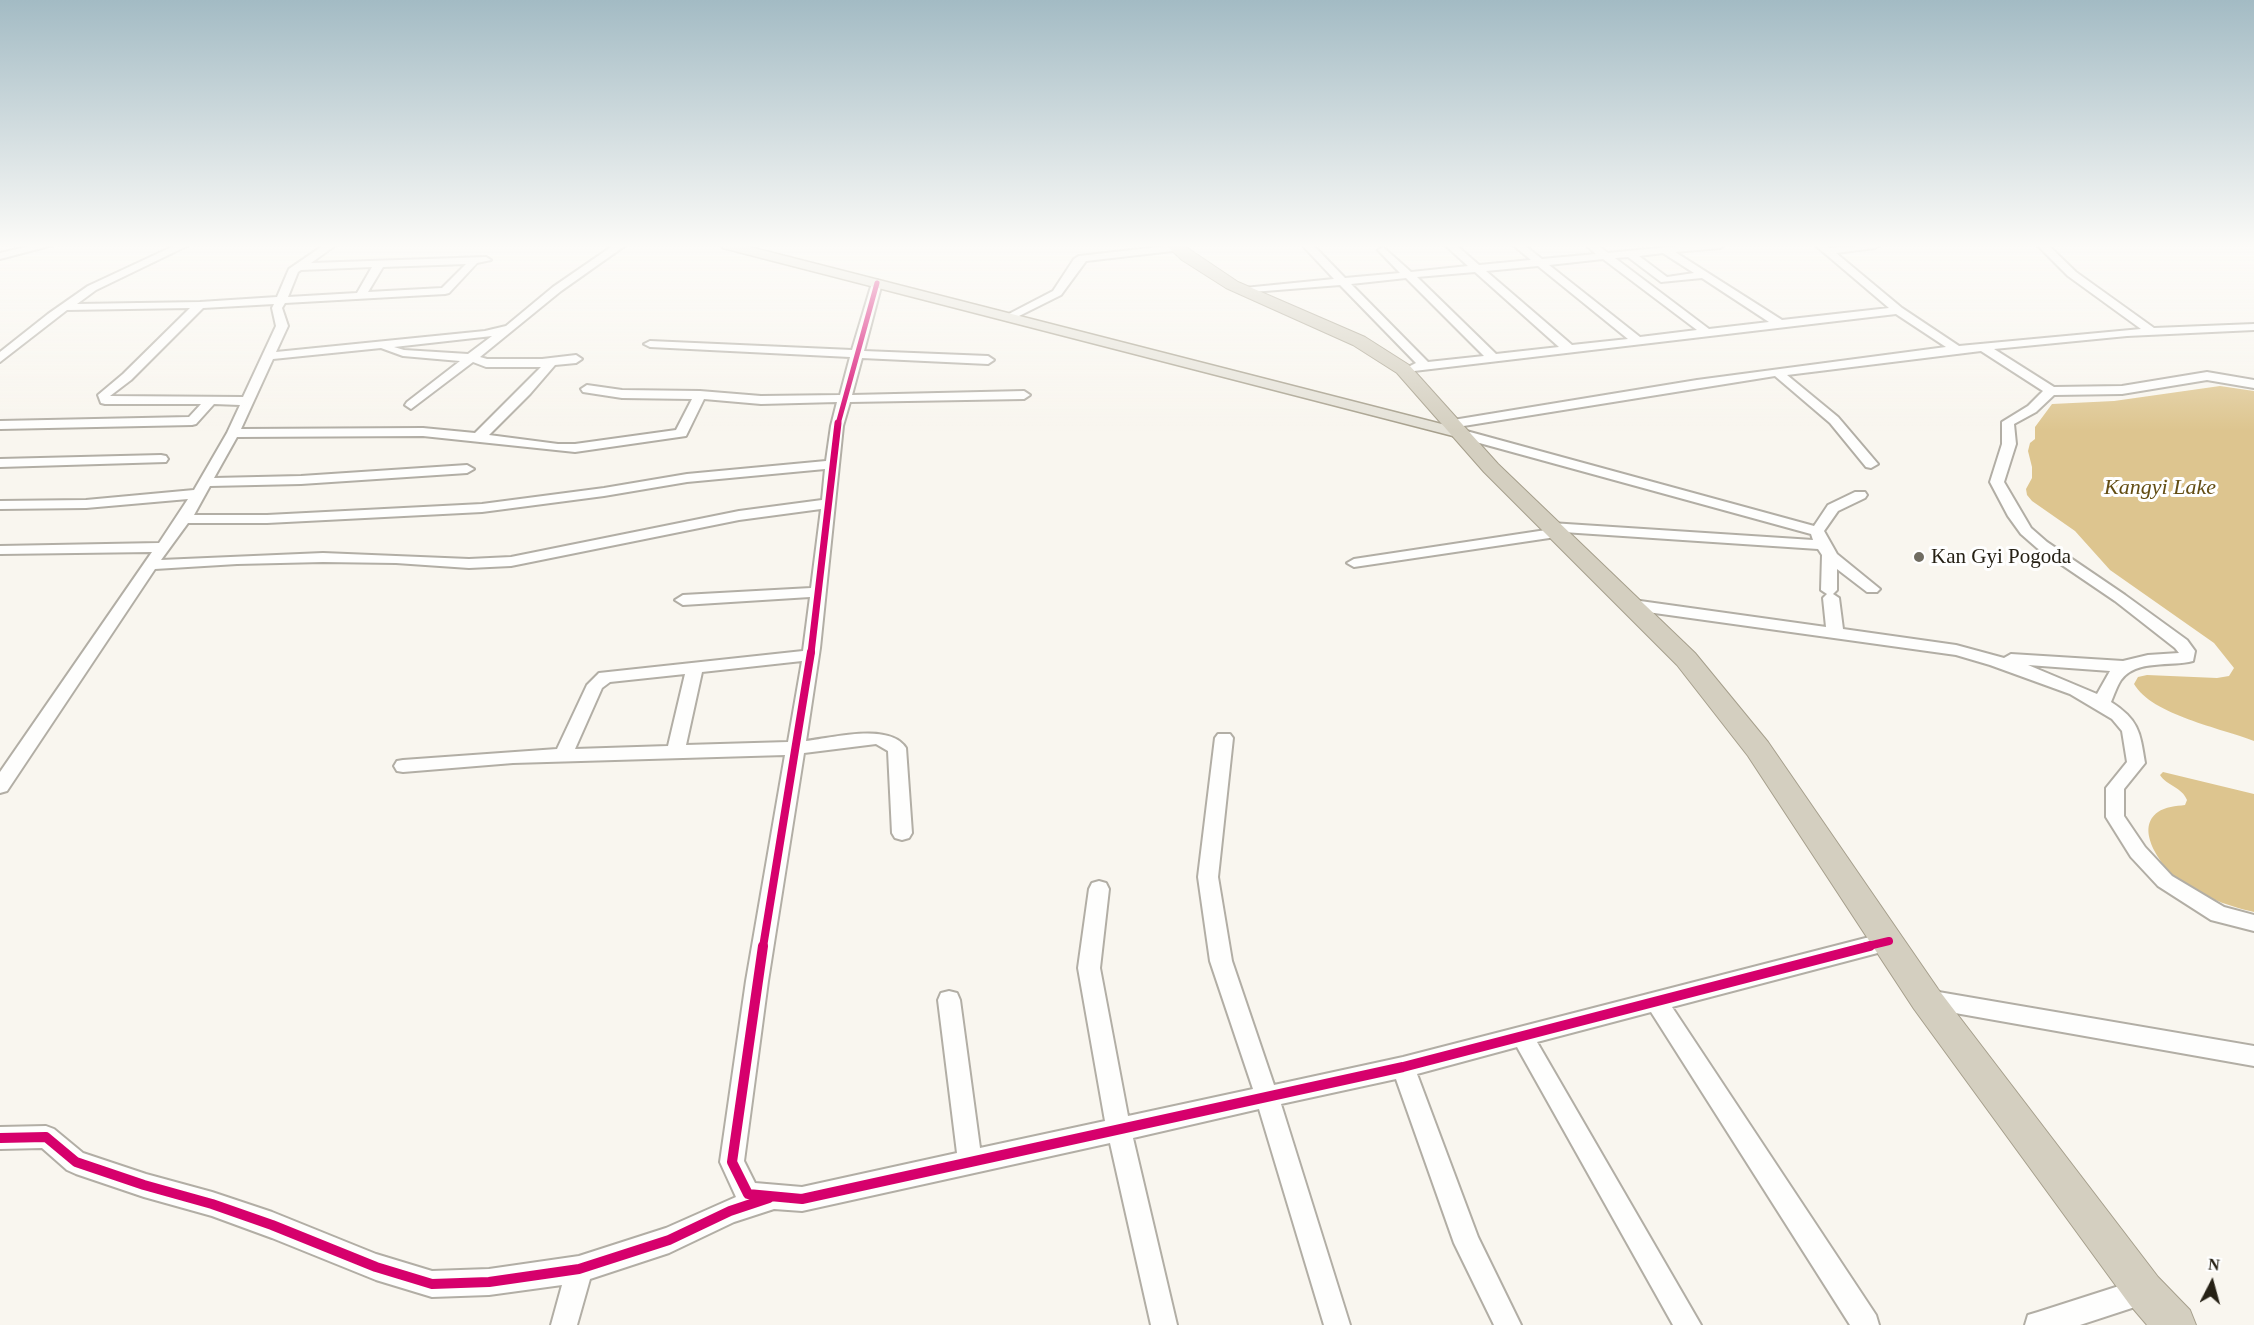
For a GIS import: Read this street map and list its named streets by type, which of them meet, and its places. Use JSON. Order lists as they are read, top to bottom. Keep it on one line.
{"water":["Kangyi Lake"],"places":["Kan Gyi Pogoda"],"north":"top"}
